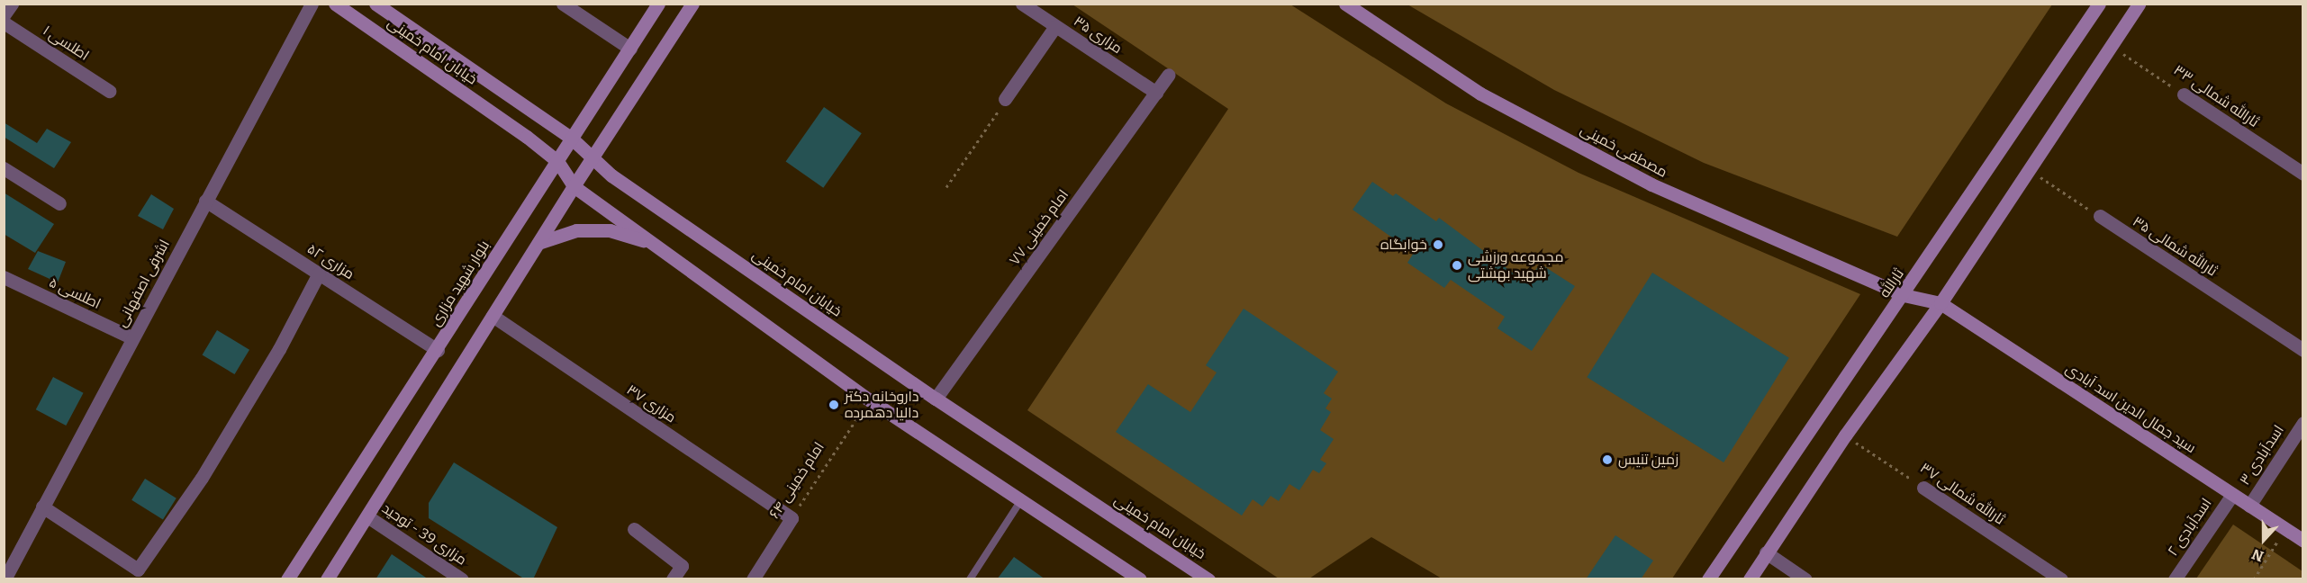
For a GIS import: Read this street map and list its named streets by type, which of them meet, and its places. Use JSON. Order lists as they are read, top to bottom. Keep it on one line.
{"streets":{"main road":["خیابان امام خمینی","مصطفی خمینی","بلوار شهید مزاری","ثارالله","سید جمال الدین اسد آبادی"],"street":["مزاری ۳۵","اطلسی ۱","ثارالله شمالی ۳۳","امام خمینی ۷۷","ثارالله شمالی ۳۵","مزاری ۵۲","اشرفی اصفهانی","اطلسی ۵","مزاری ۳۷","اسدآبادی ۳","امام خمینی ۶۴","ثارالله شمالی ۳۷","اسدآبادی ۲","مزاری 39 - توحید"]},"crossings":[["مزاری ۳۵","امام خمینی ۷۷"],["خیابان امام خمینی","امام خمینی ۷۷"],["خیابان امام خمینی","بلوار شهید مزاری"],["خیابان امام خمینی","امام خمینی ۶۴"],["مصطفی خمینی","ثارالله"],["مصطفی خمینی","سید جمال الدین اسد آبادی"],["مزاری ۵۲","اشرفی اصفهانی"],["مزاری ۵۲","بلوار شهید مزاری"],["اشرفی اصفهانی","اطلسی ۵"],["مزاری ۳۷","امام خمینی ۶۴"],["سید جمال الدین اسد آبادی","اسدآبادی ۳"],["سید جمال الدین اسد آبادی","اسدآبادی ۲"]],"places":["خوابگاه","مجموعه ورزشی شهید بهشتی","داروخانه دکتر دالیا دهمرده","زمین تنیس"],"north":"bottom"}
